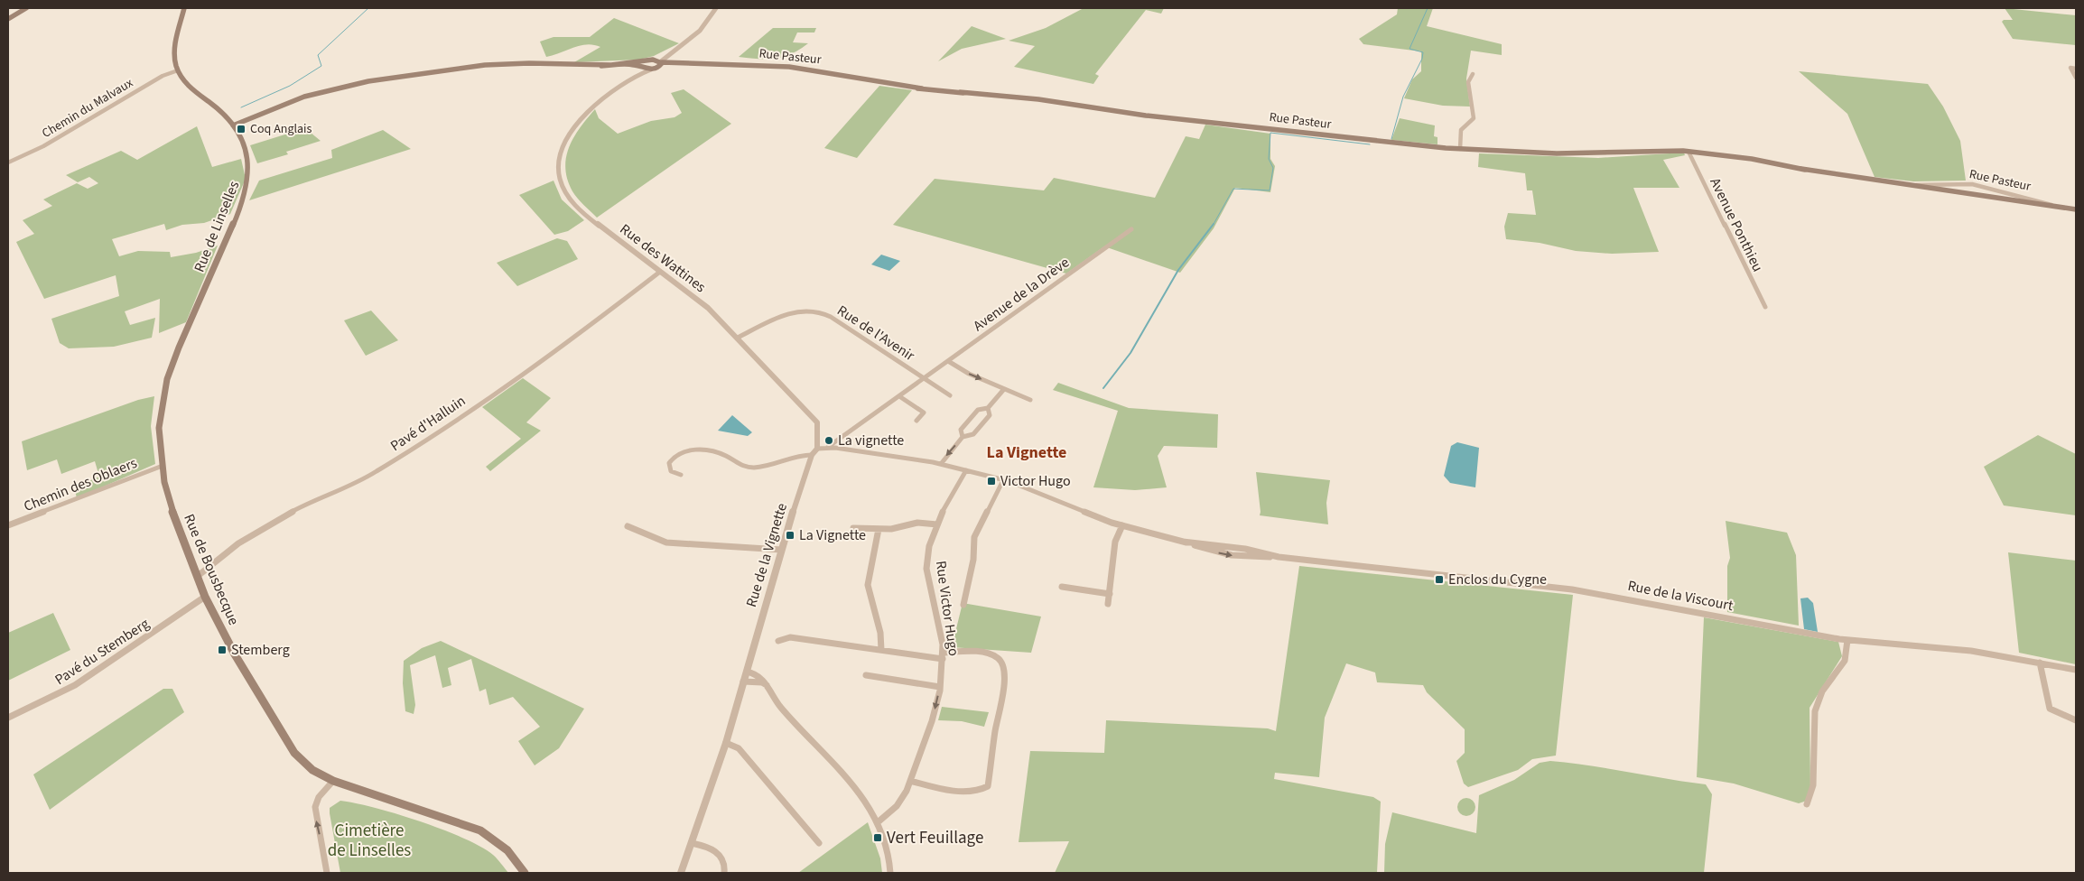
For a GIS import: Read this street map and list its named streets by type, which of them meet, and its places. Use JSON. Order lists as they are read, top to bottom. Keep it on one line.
{"streets":{"main road":["Rue Pasteur","Rue de Linselles","Rue de Bousbecque"],"street":["Chemin du Malvaux","Avenue Ponthieu","Rue des Wattines","Avenue de la Drève","Rue de l'Avenir","Pavé d'Halluin","Chemin des Oblaers","Rue de la Vignette","Rue de la Viscourt","Rue Victor Hugo","Pavé du Stemberg"]},"crossings":[["Rue Pasteur","Avenue Ponthieu"],["Rue Pasteur","Rue des Wattines"],["Chemin du Malvaux","Rue de Linselles"],["Rue de Linselles","Rue de Bousbecque"],["Rue des Wattines","Rue de l'Avenir"],["Rue des Wattines","Pavé d'Halluin"],["Rue des Wattines","Rue de la Vignette"],["Rue des Wattines","Rue de la Viscourt"],["Avenue de la Drève","Rue de l'Avenir"],["Avenue de la Drève","Rue de la Viscourt"],["Pavé d'Halluin","Rue de Bousbecque"],["Chemin des Oblaers","Rue de Bousbecque"],["Rue de la Vignette","Rue de la Viscourt"],["Rue de Bousbecque","Pavé du Stemberg"],["Rue de la Viscourt","Rue Victor Hugo"]],"districts":["La Vignette"],"parks":["Cimetière de Linselles"],"places":{"transit":["Coq Anglais","Victor Hugo","La Vignette","Enclos du Cygne","Stemberg","Vert Feuillage"],"other":["La vignette"]}}
